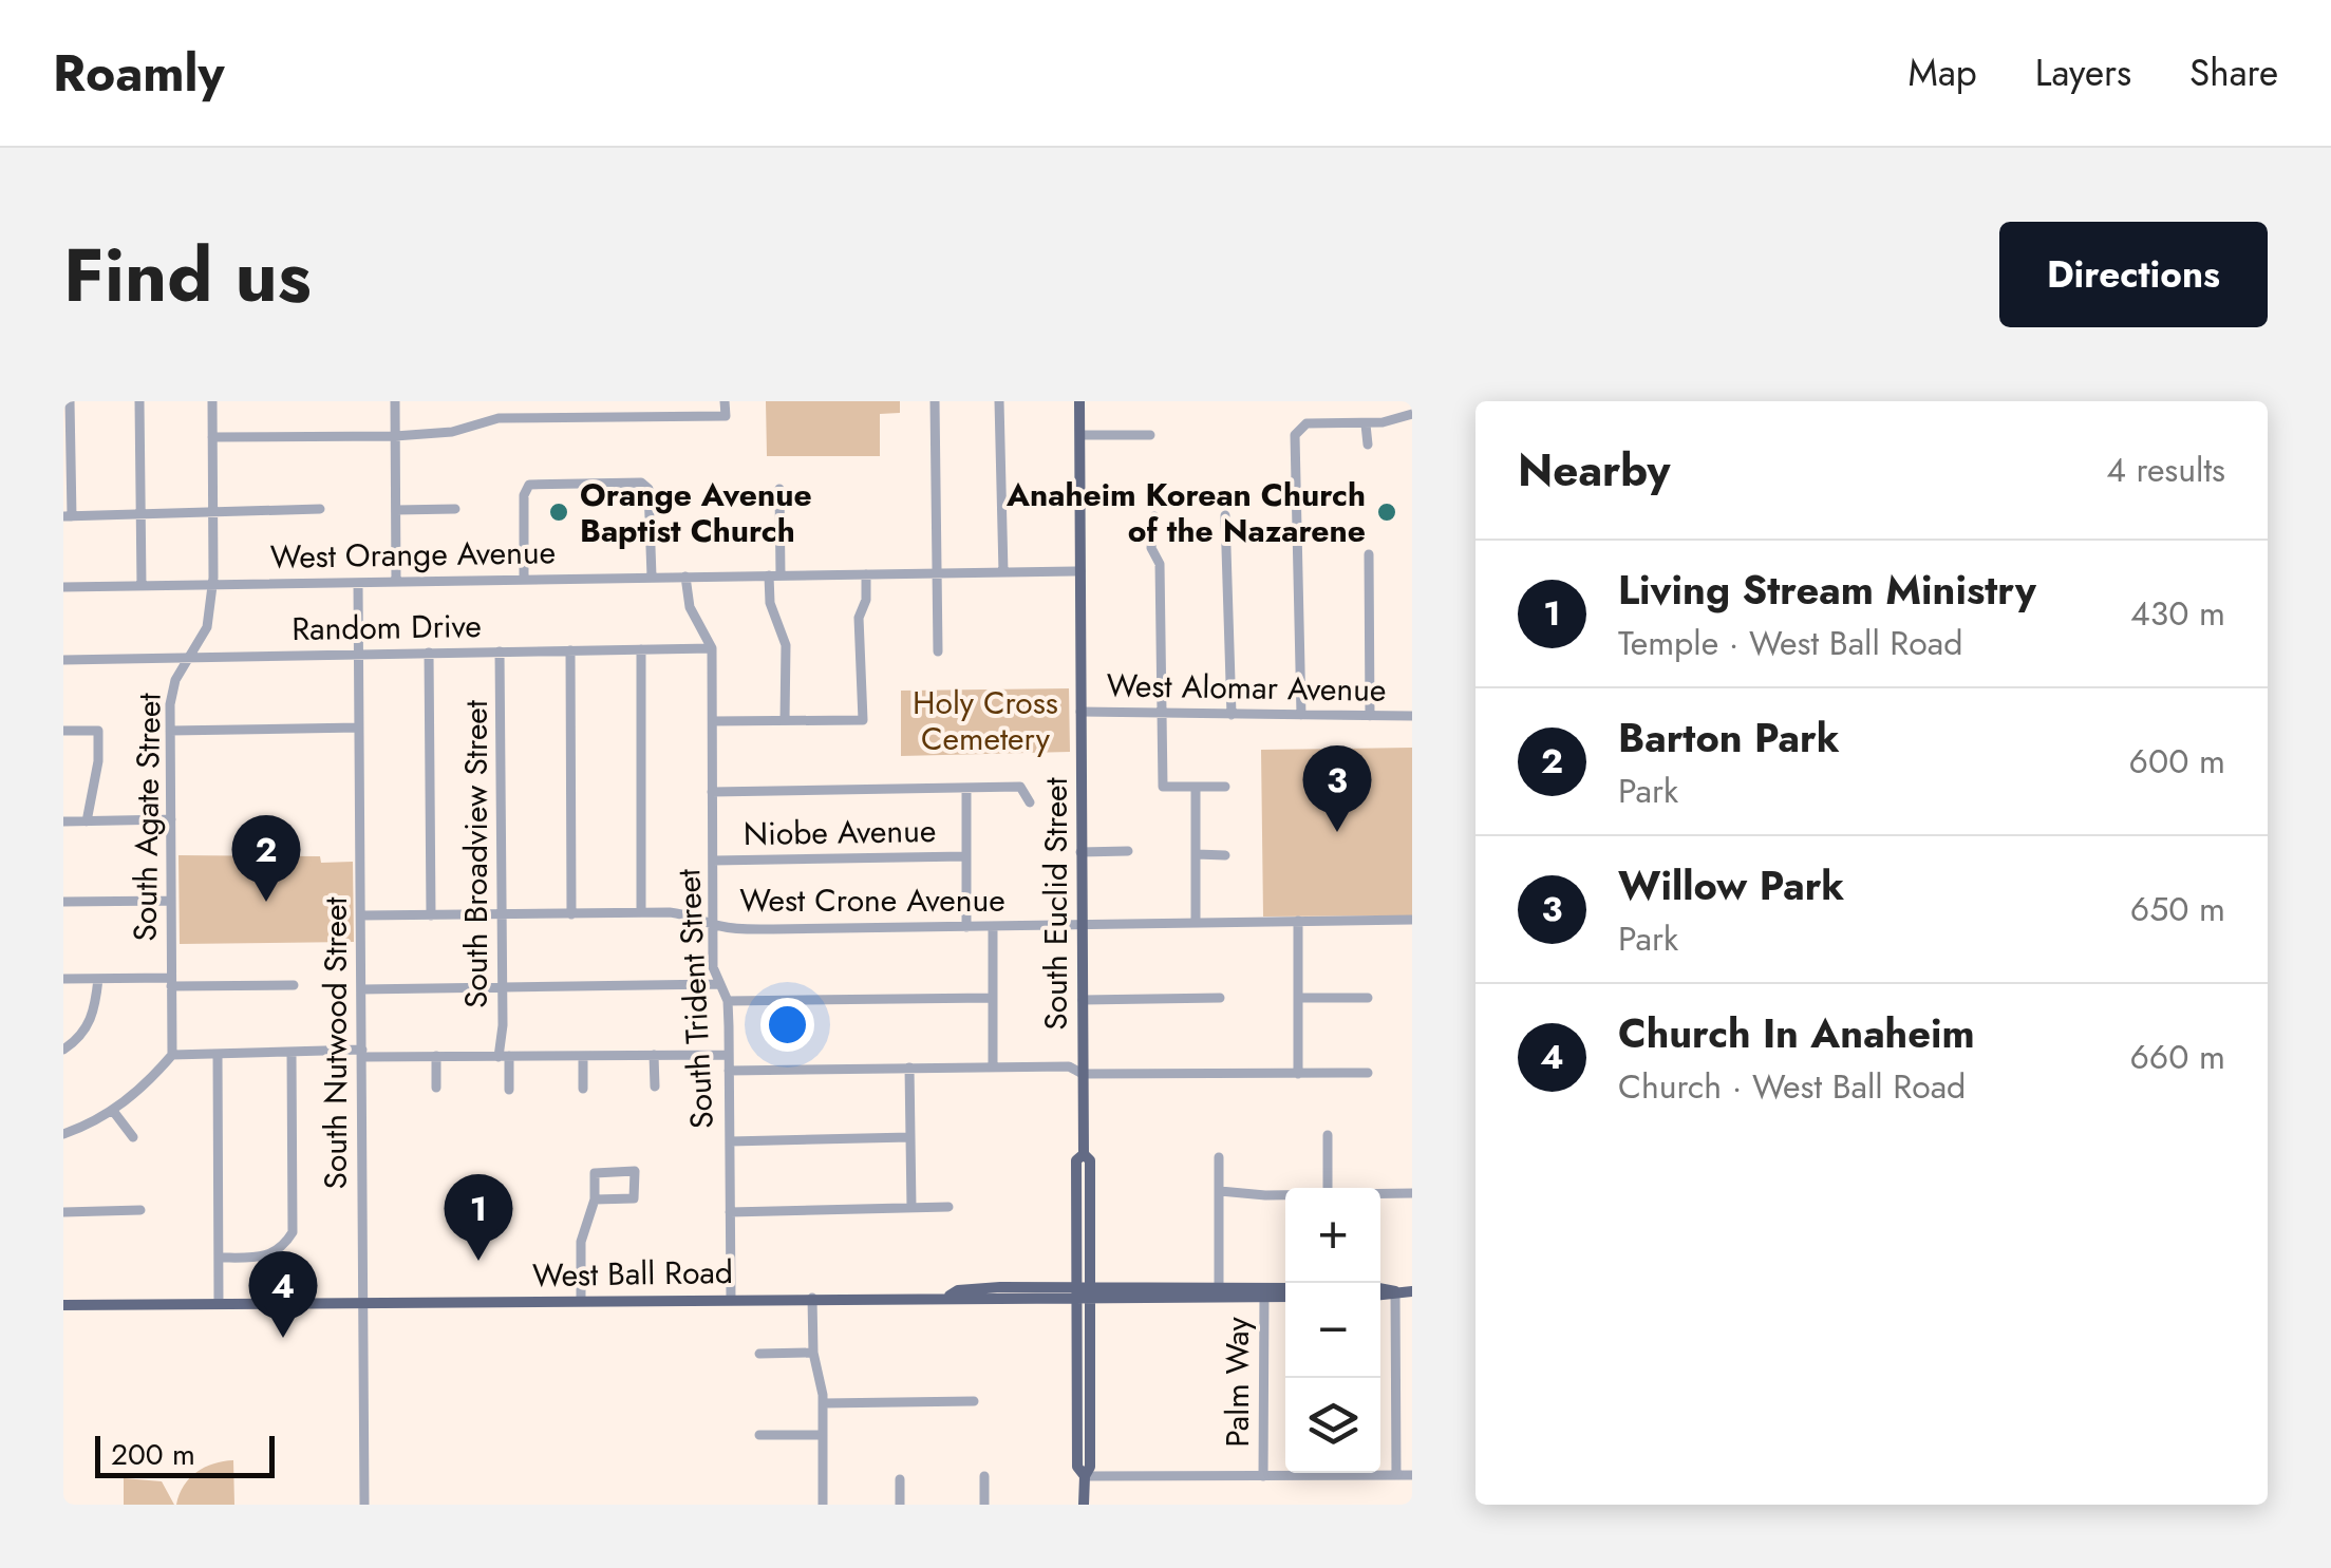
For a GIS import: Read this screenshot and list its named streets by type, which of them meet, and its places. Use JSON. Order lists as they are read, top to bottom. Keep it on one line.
{"streets":{"main road":["South Euclid Street","West Ball Road"],"street":["West Orange Avenue","Random Drive","West Alomar Avenue","South Agate Street","Niobe Avenue","South Broadview Street","West Crone Avenue","South Trident Street","South Nutwood Street","Palm Way"]},"crossings":[["West Orange Avenue","South Agate Street"],["West Orange Avenue","South Euclid Street"],["West Orange Avenue","South Trident Street"],["West Orange Avenue","South Nutwood Street"],["Random Drive","South Agate Street"],["Random Drive","South Broadview Street"],["Random Drive","South Trident Street"],["Random Drive","South Nutwood Street"],["West Alomar Avenue","South Euclid Street"],["Niobe Avenue","South Trident Street"],["South Broadview Street","West Crone Avenue"],["West Crone Avenue","South Euclid Street"],["West Crone Avenue","South Trident Street"],["West Crone Avenue","South Nutwood Street"],["South Euclid Street","West Ball Road"],["South Trident Street","West Ball Road"],["South Nutwood Street","West Ball Road"],["West Ball Road","Palm Way"]],"parks":["Holy Cross Cemetery"],"places":["Orange Avenue Baptist Church","Anaheim Korean Church of the Nazarene"],"scale_bar":"200 m","page":{"header":"Roamly","nav":["Map","Layers","Share"],"title":"Find us","buttons":"Directions","heading":["Nearby","4 results"],"list":[{"mark":"1","name":"Living Stream Ministry","note":"Temple · West Ball Road","value":"430 m"},{"mark":"2","name":"Barton Park","note":"Park","value":"600 m"},{"mark":"3","name":"Willow Park","note":"Park","value":"650 m"},{"mark":"4","name":"Church In Anaheim","note":"Church · West Ball Road","value":"660 m"}],"pins":["3","2","1","4"],"map_buttons":["+","−"],"scale":"200 m"}}
